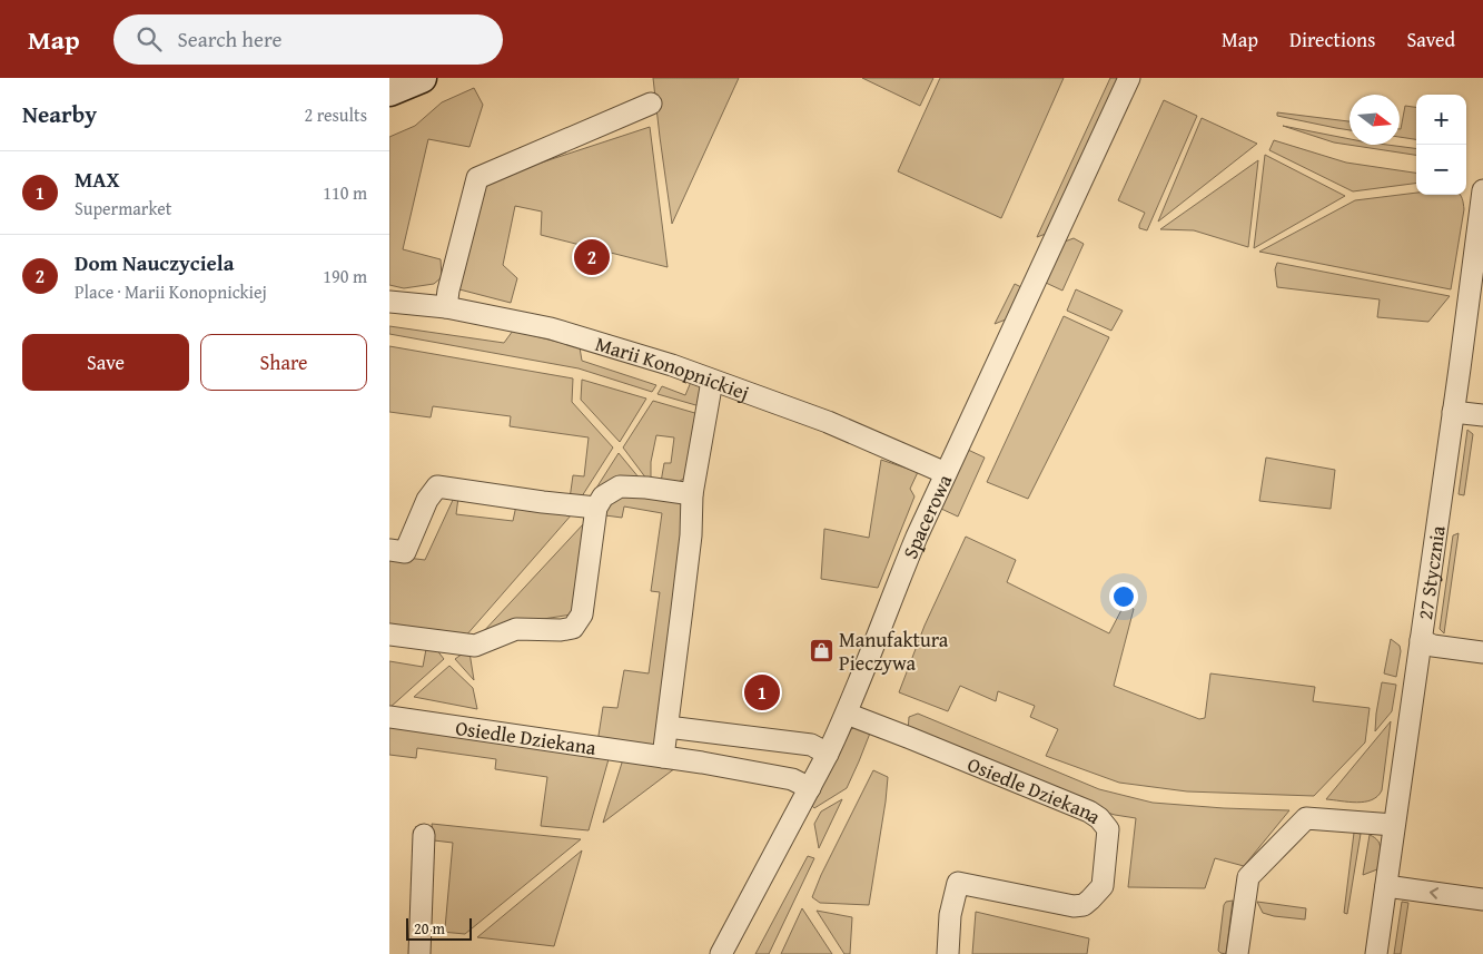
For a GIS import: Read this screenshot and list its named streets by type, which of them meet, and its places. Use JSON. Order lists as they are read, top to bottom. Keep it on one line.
{"streets":{"street":["Marii Konopnickiej","Spacerowa","27 Stycznia","Osiedle Dziekana"]},"crossings":[["Marii Konopnickiej","Spacerowa"],["Spacerowa","Osiedle Dziekana"]],"places":{"shop":["Manufaktura Pieczywa"]},"scale_bar":"20 m","north":"right","page":{"header":"Map","search":"Search here","nav":["Map","Directions","Saved"],"heading":["Nearby","2 results"],"map_buttons":["+","−"],"list":[{"mark":"1","name":"MAX","note":"Supermarket","value":"110 m"},{"mark":"2","name":"Dom Nauczyciela","note":"Place · Marii Konopnickiej","value":"190 m"}],"pins":["2","1"],"buttons":["Save","Share"],"scale":"20 m"}}
